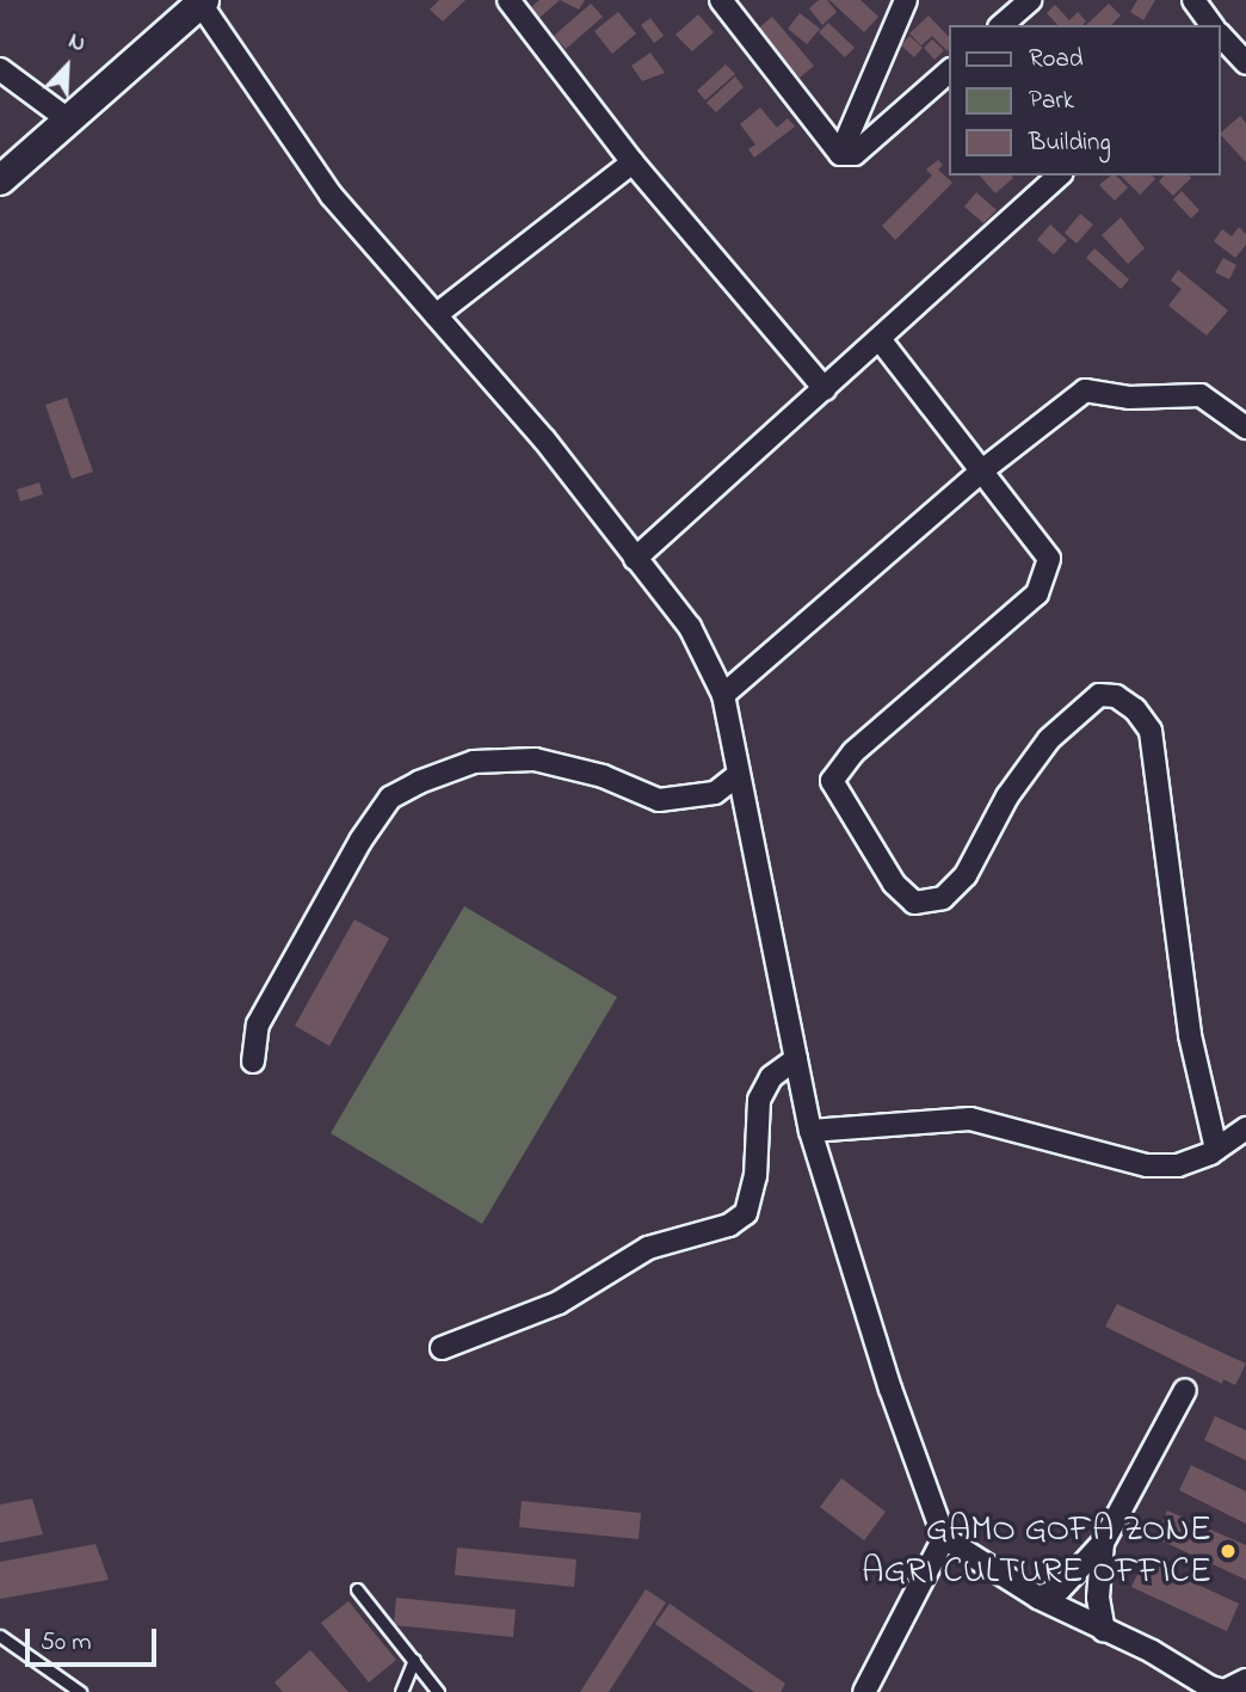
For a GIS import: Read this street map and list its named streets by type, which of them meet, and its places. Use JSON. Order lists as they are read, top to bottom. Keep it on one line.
{"places":["GAMO GOFA ZONE AGRI CULTURE OFFICE"],"legend":["Road","Park","Building"],"scale_bar":"50 m","north":"top right"}
